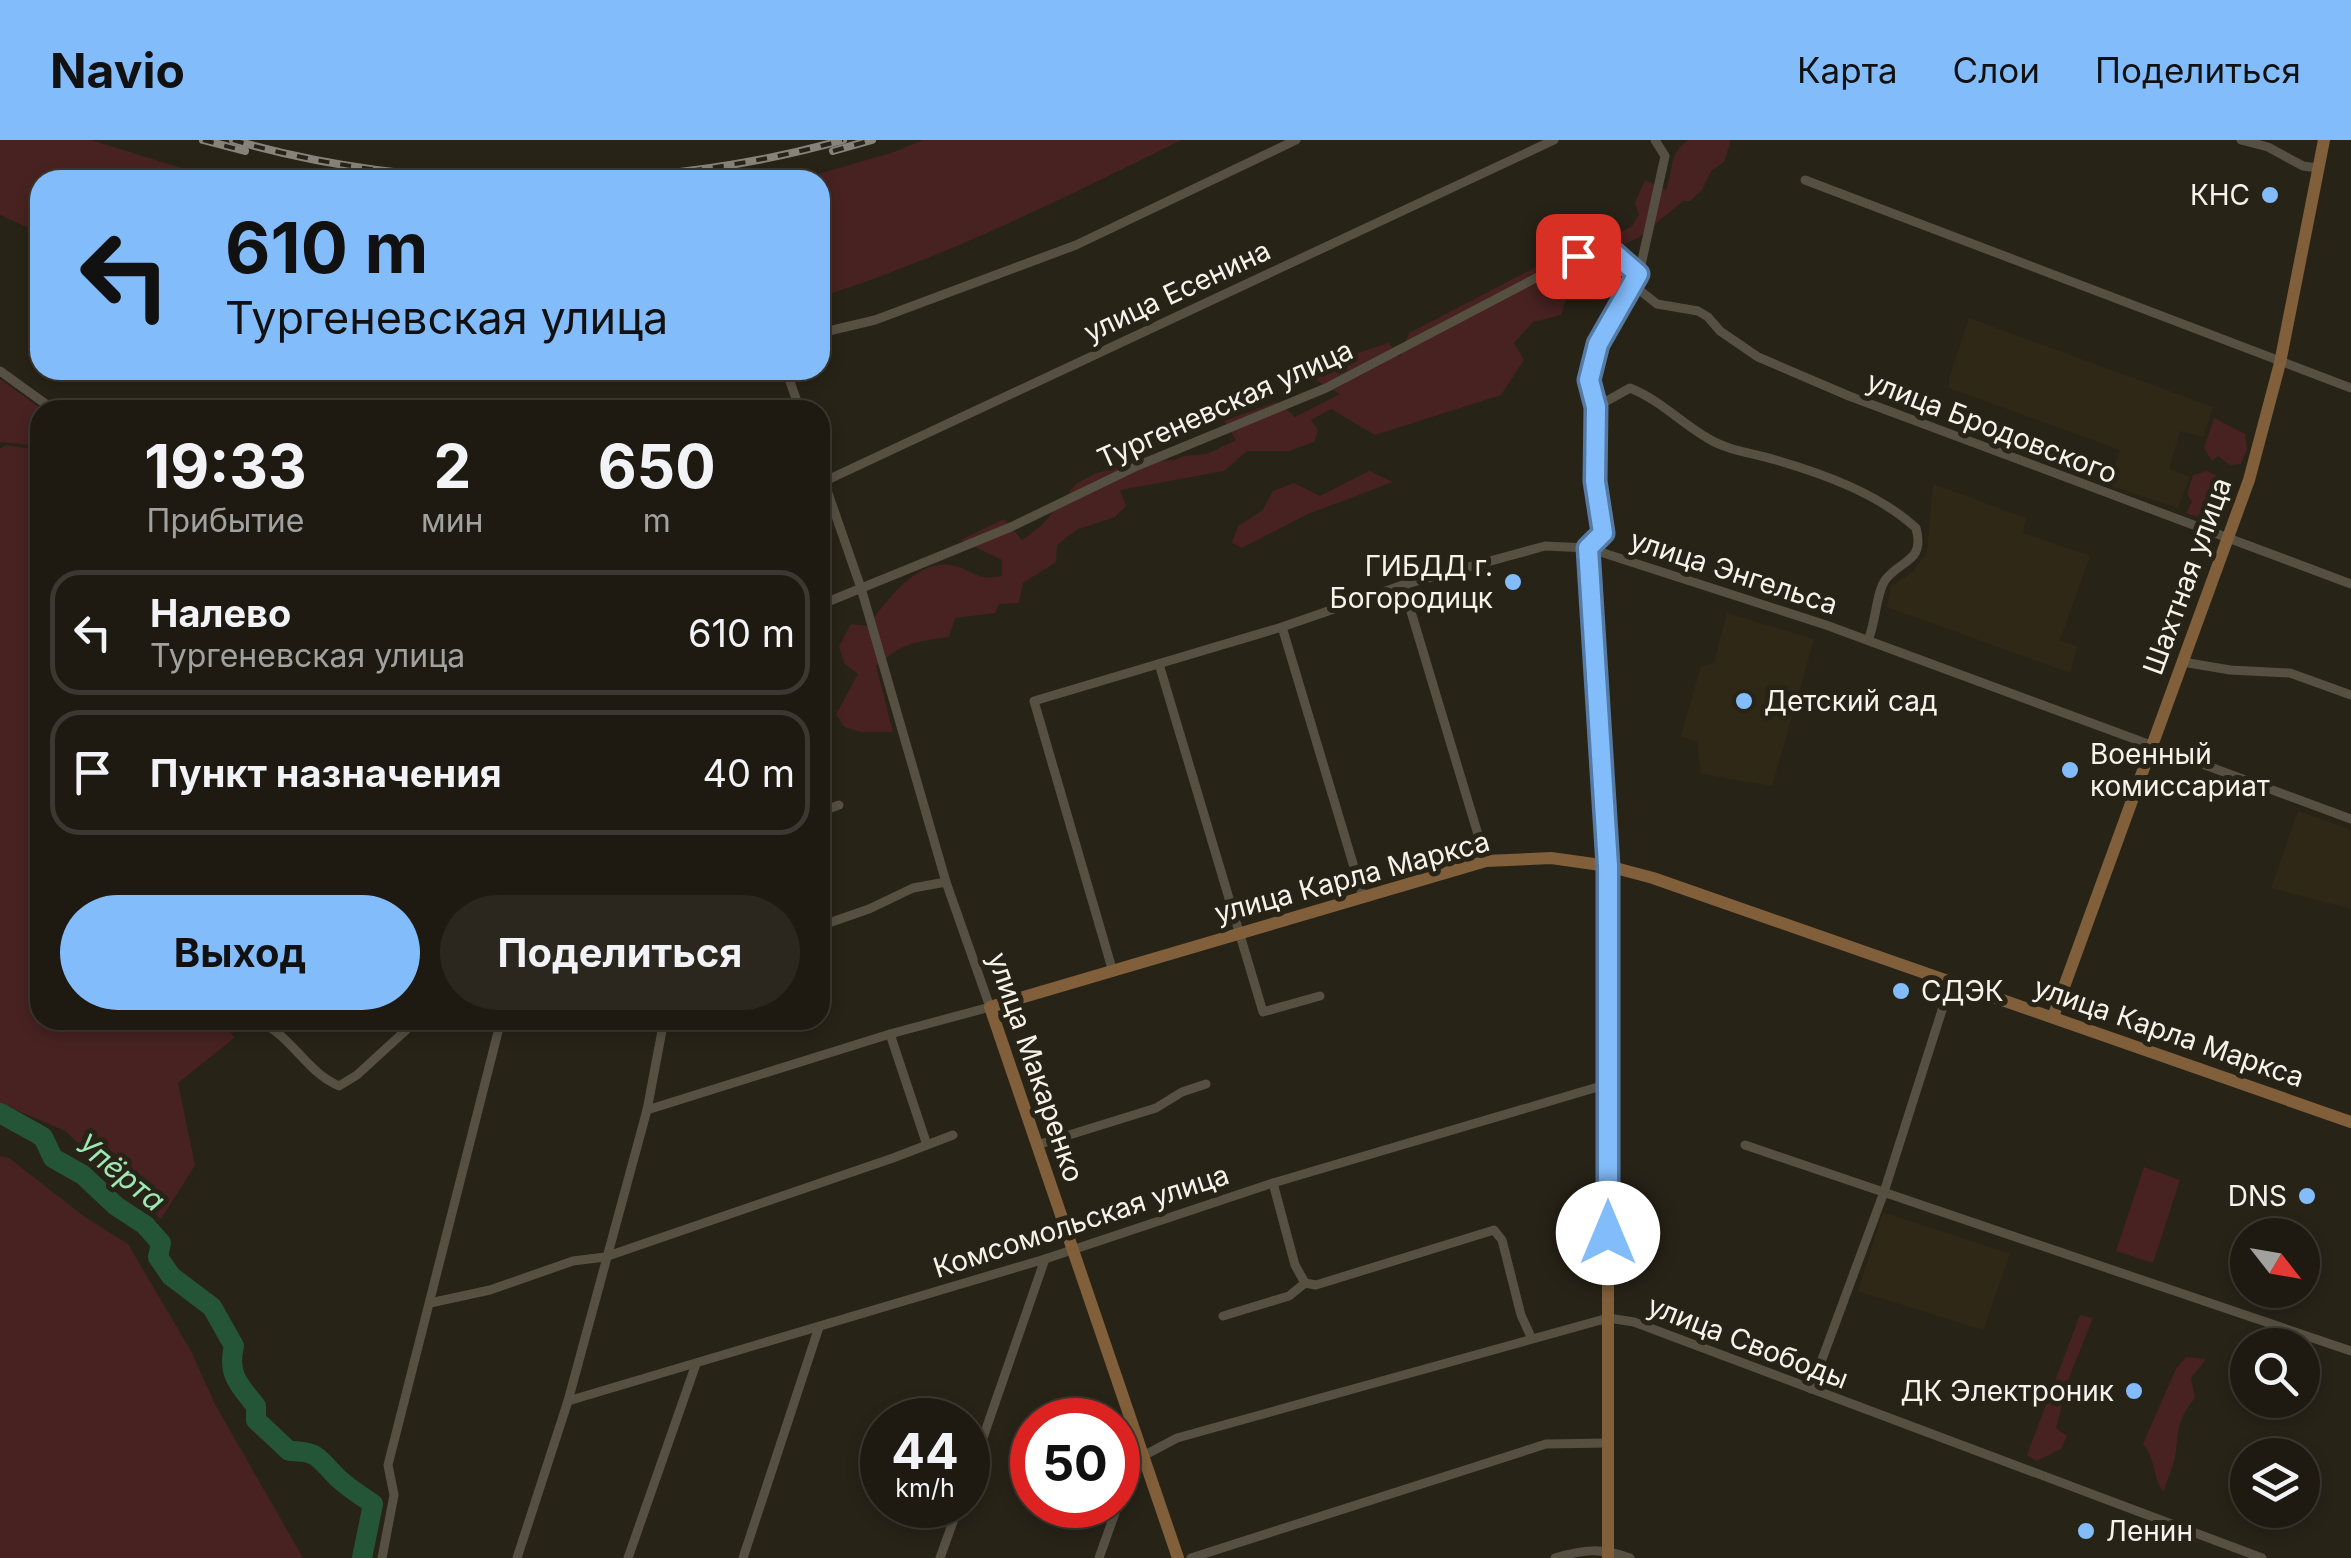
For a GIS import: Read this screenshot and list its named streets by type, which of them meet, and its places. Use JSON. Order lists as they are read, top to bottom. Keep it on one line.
{"streets":{"main road":["Шахтная улица","улица Карла Маркса","улица Макаренко"],"street":["улица Есенина","Тургеневская улица","улица Бродовского","улица Энгельса","Комсомольская улица","улица Свободы"]},"crossings":[["Тургеневская улица","улица Макаренко"],["улица Бродовского","Шахтная улица"],["улица Энгельса","Шахтная улица"],["улица Энгельса","улица Карла Маркса"],["Шахтная улица","улица Карла Маркса"],["улица Карла Маркса","улица Макаренко"],["улица Макаренко","Комсомольская улица"],["улица Макаренко","улица Свободы"]],"water":["Упёрта"],"places":["КНС","ГИБДД г. Богородицк","Детский сад","Военный комиссариат","СДЭК","DNS","ДК Электроник","Ленин"],"north":"bottom right","page":{"header":"Navio","nav":["Карта","Слои","Поделиться"],"turn":["610 m","Тургеневская улица"],"eta":["19:33","Прибытие","2","мин","650","m"],"list":[{"name":"Налево","note":"Тургеневская улица","value":"610 m"},{"name":"Пункт назначения","value":"40 m"}],"buttons":["Выход","Поделиться"],"speed":"44 km/h","limit":"50"}}
